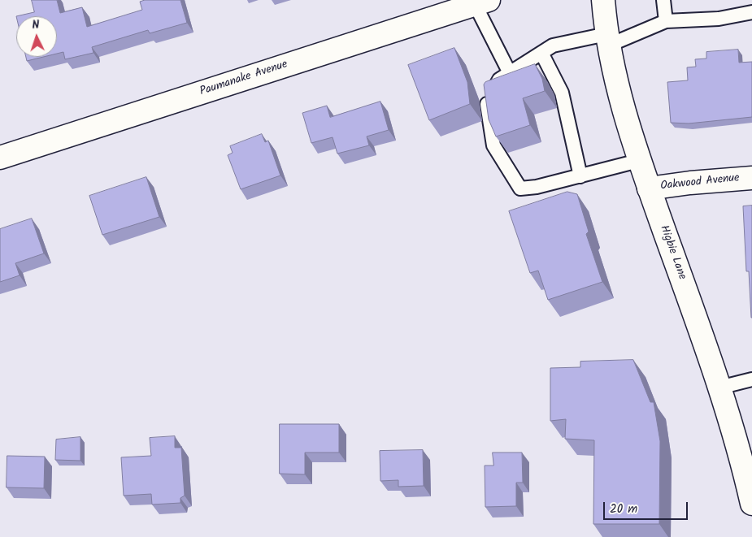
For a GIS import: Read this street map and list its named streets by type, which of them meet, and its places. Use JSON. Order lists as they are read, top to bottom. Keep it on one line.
{"streets":{"street":["Paumanake Avenue","Oakwood Avenue","Higbie Lane"]},"crossings":[["Oakwood Avenue","Higbie Lane"]],"scale_bar":"20 m","north":"top"}
